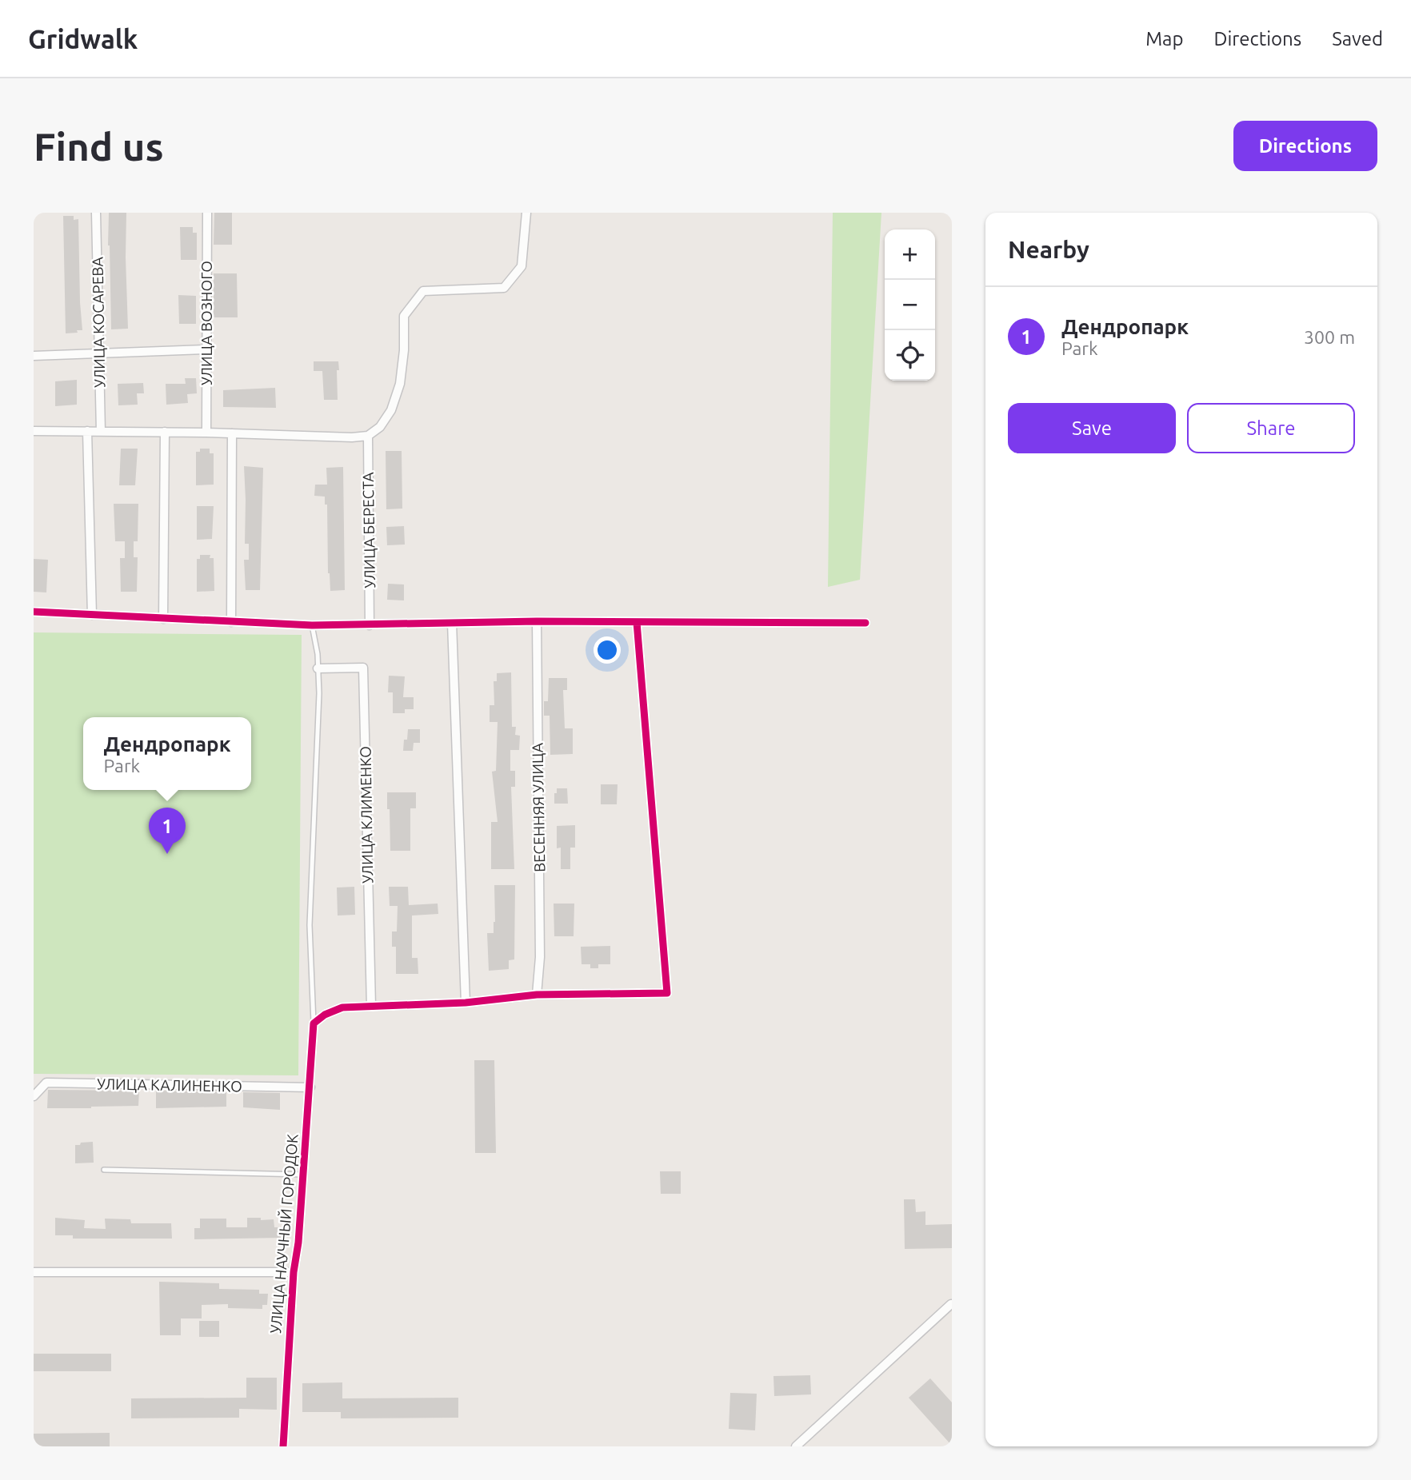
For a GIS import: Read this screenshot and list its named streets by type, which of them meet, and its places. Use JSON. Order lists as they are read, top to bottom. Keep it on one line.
{"streets":{"street":["УЛИЦА КОСАРЕВА","УЛИЦА ВОЗНОГО","УЛИЦА БЕРЕСТА","ВЕСЕННЯЯ УЛИЦА","УЛИЦА КЛИМЕНКО","УЛИЦА КАЛИНЕНКО","УЛИЦА НАУЧНЫЙ ГОРОДОК"]},"crossings":[["УЛИЦА КАЛИНЕНКО","УЛИЦА НАУЧНЫЙ ГОРОДОК"]],"page":{"header":"Gridwalk","nav":["Map","Directions","Saved"],"buttons":["Directions",["Save","Share"]],"title":"Find us","heading":"Nearby","map_buttons":["+","−"],"list":[{"mark":"1","name":"Дендропарк","note":"Park","value":"300 m"}],"popup":["Дендропарк","Park"],"pins":"1"}}
